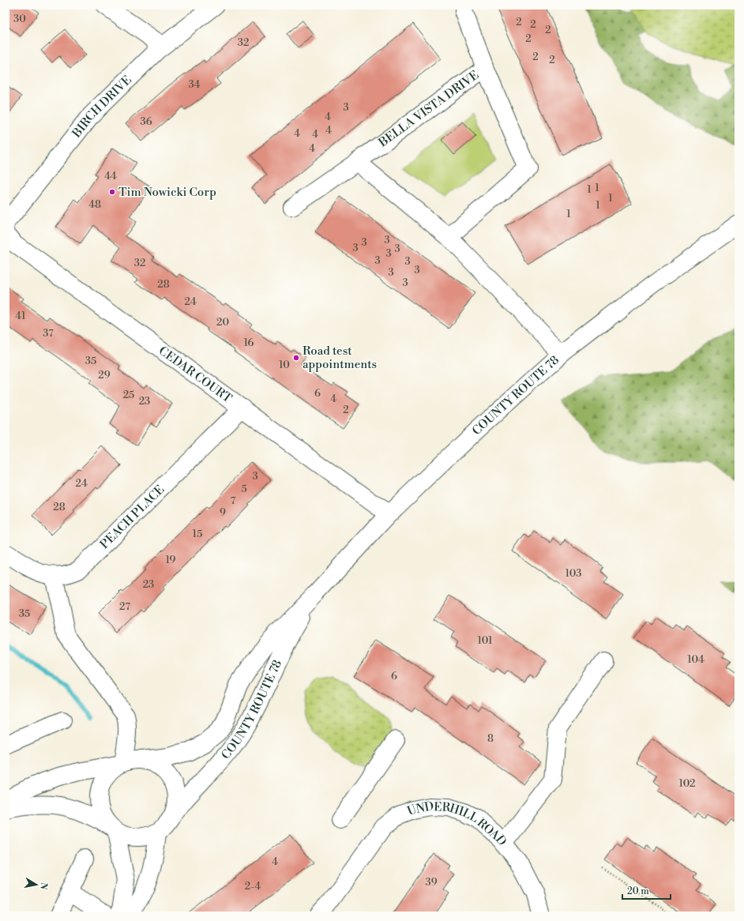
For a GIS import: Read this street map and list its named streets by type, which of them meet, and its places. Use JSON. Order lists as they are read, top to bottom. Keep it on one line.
{"streets":{"street":["BIRCH DRIVE","BELLA VISTA DRIVE","CEDAR COURT","COUNTY ROUTE 78","PEACH PLACE","UNDERHILL ROAD"]},"crossings":[["CEDAR COURT","COUNTY ROUTE 78"],["CEDAR COURT","PEACH PLACE"]],"places":["Tim Nowicki Corp","Road test appointments"],"house_numbers":["30","2","2","2","2","32","2","2","34","3","4","36","4","4","4","4","44","1","1","1","48","1","1","3","3","3","3","3","3","3","32","3","3","3","28","24","41","20","37","16","35","10","29","6","25","4","23","2","3","24","5","7","28","9","15","19","103","23","27","35","101","104","6","8","102","4","39","2-4"],"scale_bar":"20 m","north":"right"}
